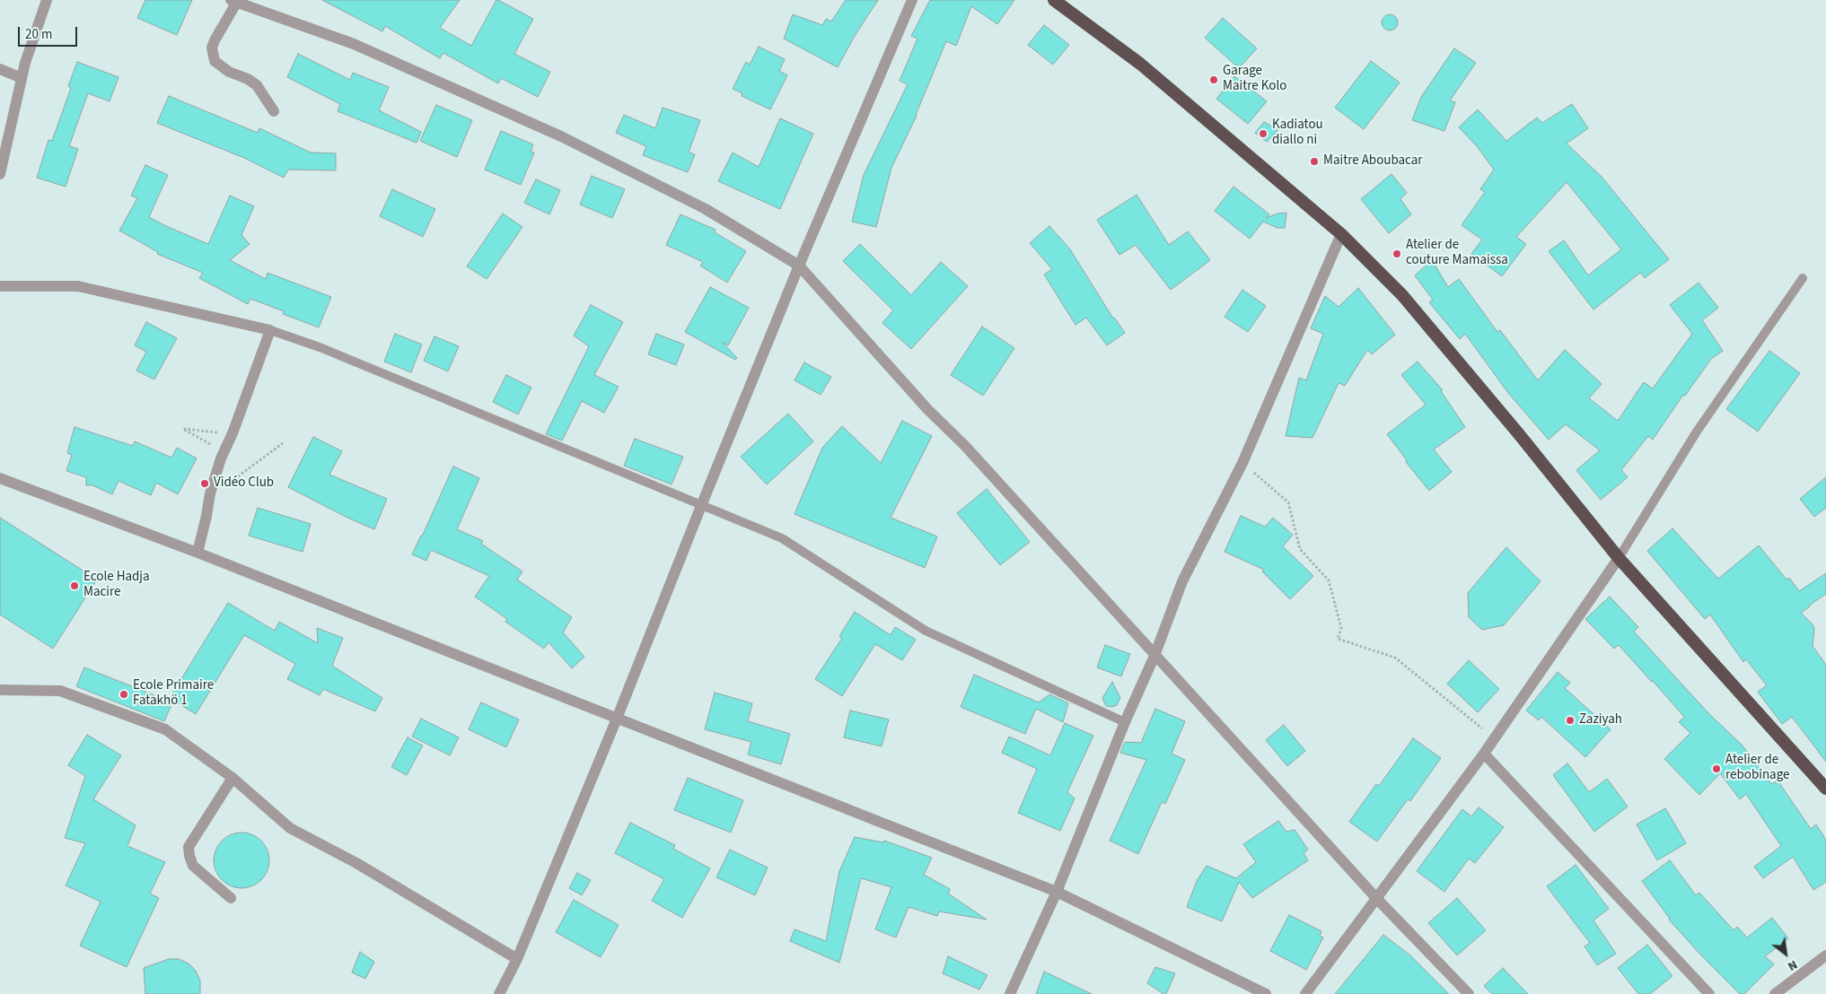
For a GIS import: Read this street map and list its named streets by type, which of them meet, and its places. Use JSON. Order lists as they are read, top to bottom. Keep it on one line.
{"places":["Garage Maitre Kolo","Kadiatou diallo ni","Maitre Aboubacar","Atelier de couture Mamaissa","Vidéo Club","Ecole Hadja Macire","Ecole Primaire Fatakhö 1","Zaziyah","Atelier de rebobinage"],"scale_bar":"20 m","north":"bottom right"}
